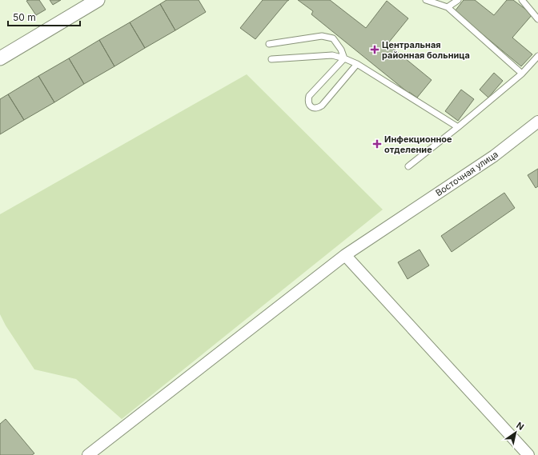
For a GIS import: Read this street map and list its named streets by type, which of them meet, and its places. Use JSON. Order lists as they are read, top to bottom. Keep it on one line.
{"streets":{"street":["Восточная улица"]},"places":{"health":["Центральная районная больница","Инфекционное отделение"]},"scale_bar":"50 m","north":"top right"}
